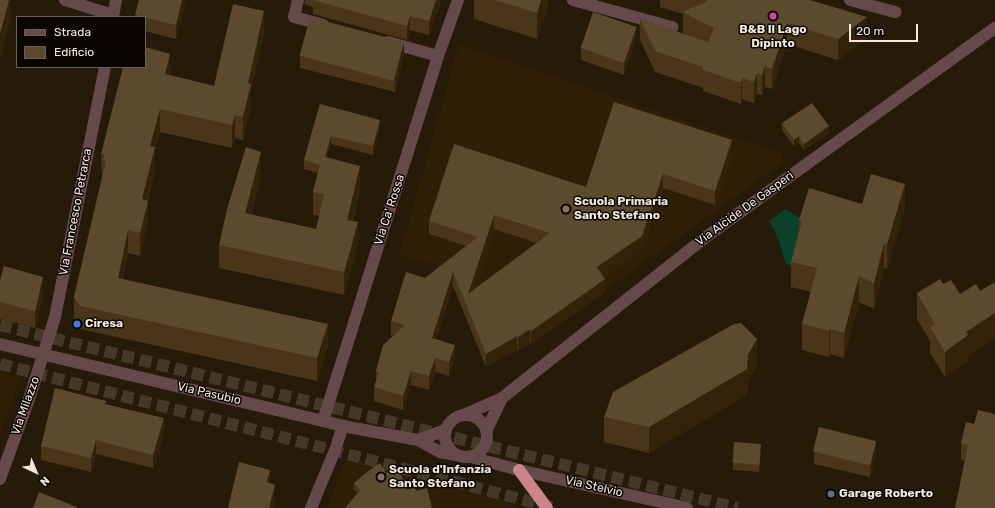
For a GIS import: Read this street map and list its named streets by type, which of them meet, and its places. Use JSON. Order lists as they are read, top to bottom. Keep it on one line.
{"streets":{"street":["Via Alcide De Gasperi","Via Ca' Rossa","Via Francesco Petrarca","Via Pasubio","Via Milazzo","Via Stelvio"]},"crossings":[["Via Alcide De Gasperi","Via Pasubio"],["Via Alcide De Gasperi","Via Stelvio"],["Via Ca' Rossa","Via Pasubio"],["Via Francesco Petrarca","Via Pasubio"],["Via Francesco Petrarca","Via Milazzo"],["Via Pasubio","Via Milazzo"],["Via Pasubio","Via Stelvio"]],"places":["B&B Il Lago Dipinto","Scuola Primaria Santo Stefano","Ciresa","Scuola d'Infanzia Santo Stefano","Garage Roberto"],"legend":["Strada","Edificio"],"scale_bar":"20 m","north":"bottom right"}
